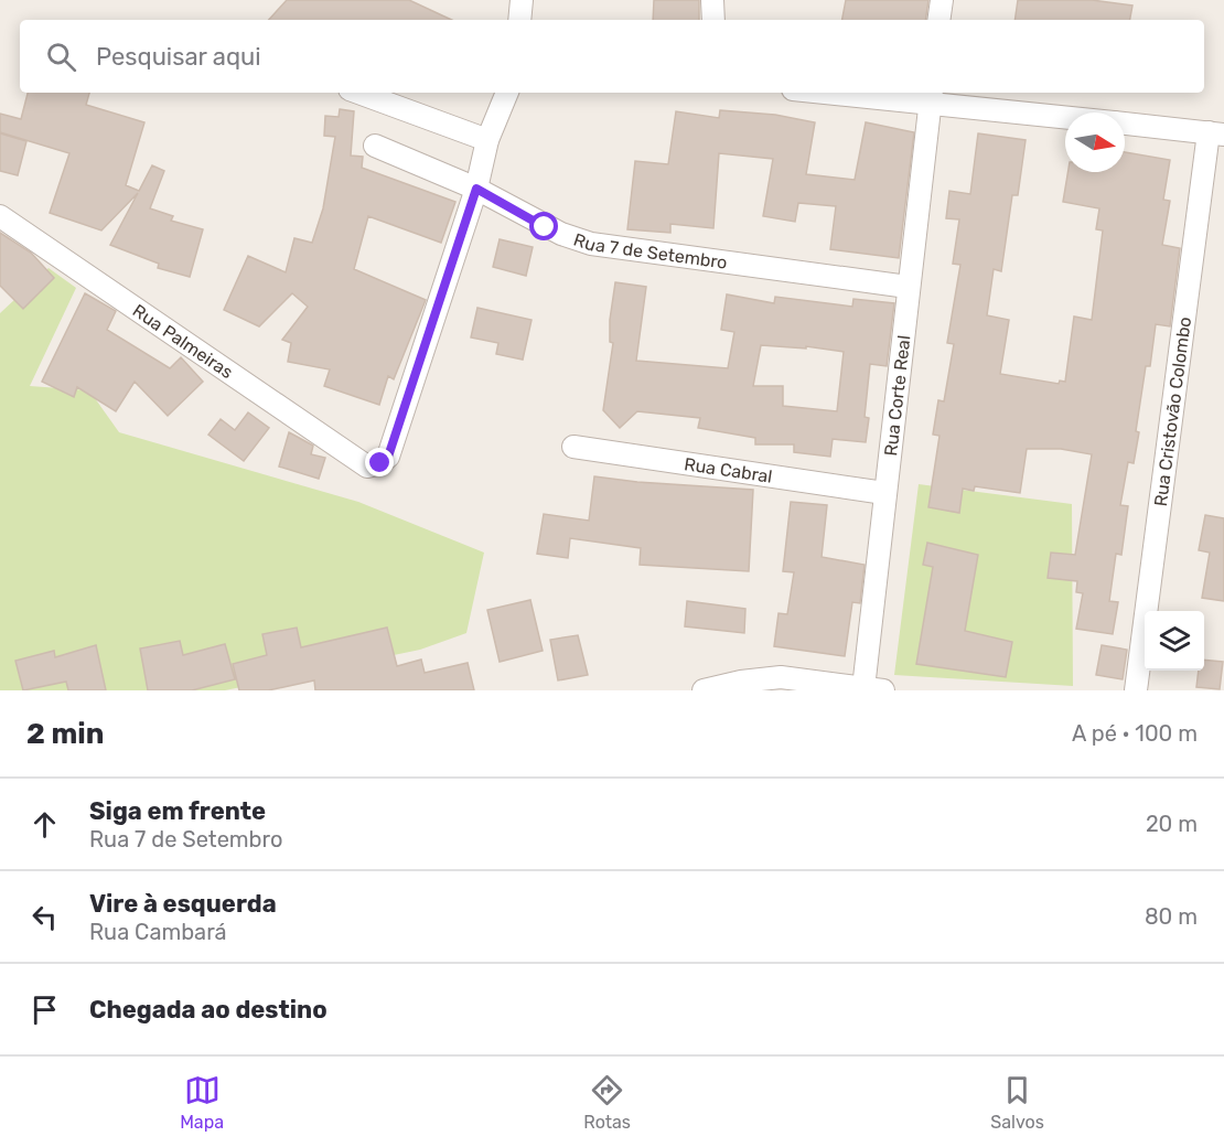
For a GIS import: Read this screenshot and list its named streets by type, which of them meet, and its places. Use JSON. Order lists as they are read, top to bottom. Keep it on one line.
{"streets":{"street":["Rua 7 de Setembro","Rua Palmeiras","Rua Corte Real","Rua Cristovão Colombo","Rua Cabral"]},"crossings":[["Rua 7 de Setembro","Rua Palmeiras"],["Rua 7 de Setembro","Rua Corte Real"],["Rua Corte Real","Rua Cabral"]],"north":"right","page":{"search":"Pesquisar aqui","heading":["2 min","A pé · 100 m"],"list":[["Siga em frente","Rua 7 de Setembro","20 m"],["Vire à esquerda","Rua Cambará","80 m"],"Chegada ao destino"],"nav":["Mapa","Rotas","Salvos"]}}
